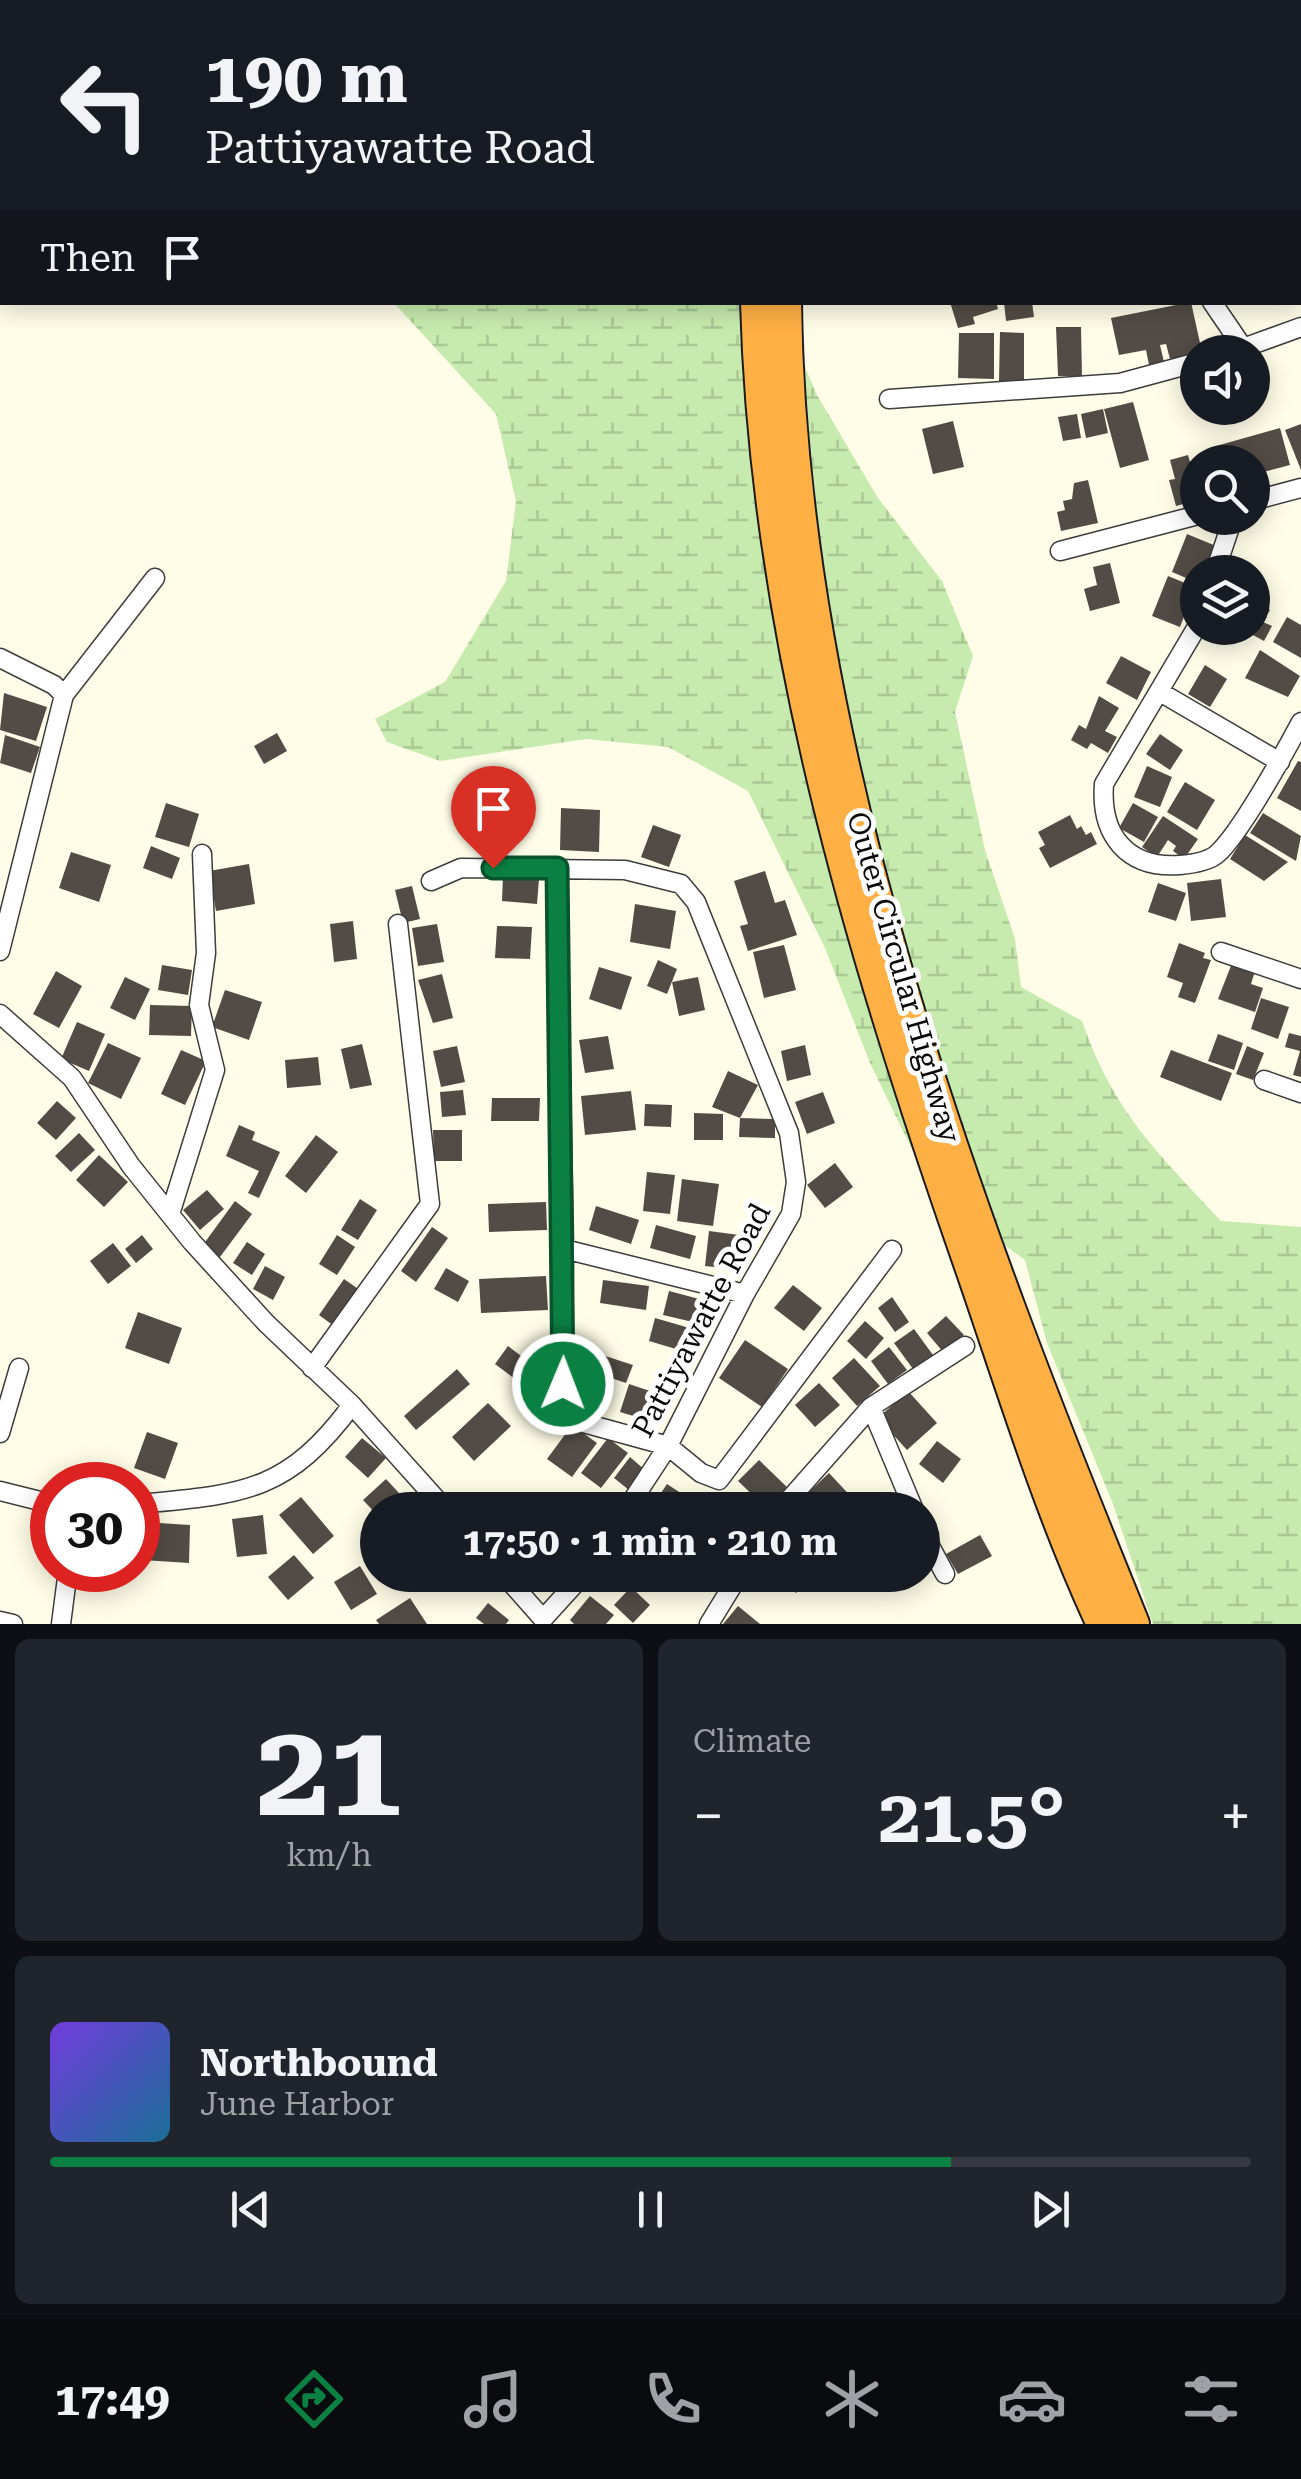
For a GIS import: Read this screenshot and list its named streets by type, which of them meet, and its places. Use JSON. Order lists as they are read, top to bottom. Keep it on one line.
{"streets":{"highway":["Outer Circular Highway"],"street":["Pattiyawatte Road"]},"page":{"turn":["190 m","Pattiyawatte Road"],"then":"Then","limit":"30","trip":"17:50 · 1 min · 210 m","tile":[["21","km/h"],"Climate"],"heat":["−","21.5°","+"],"song":["Northbound","June Harbor"],"tabs":"17:49"}}
